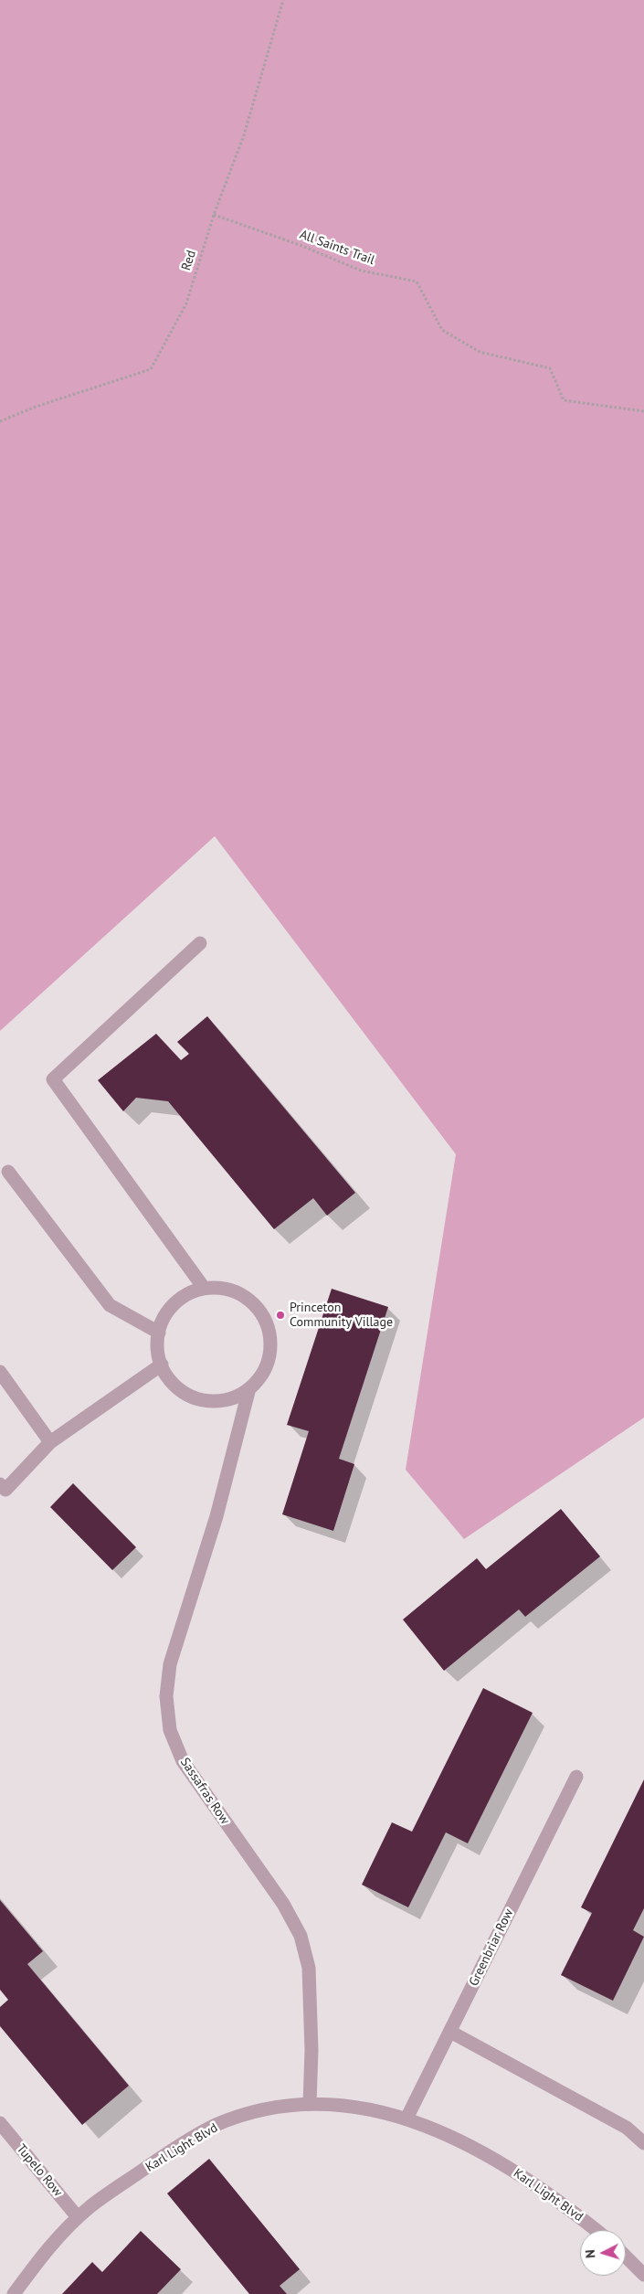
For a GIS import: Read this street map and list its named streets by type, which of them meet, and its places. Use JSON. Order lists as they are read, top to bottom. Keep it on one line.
{"streets":{"lane":["Sassafras Row","Greenbriar Row","Karl Light Blvd","Tupelo Row"],"path":["All Saints Trail","Red"]},"crossings":[["All Saints Trail","Red"],["Sassafras Row","Karl Light Blvd"],["Greenbriar Row","Karl Light Blvd"],["Karl Light Blvd","Tupelo Row"]],"places":["Princeton Community Village"],"north":"left"}
